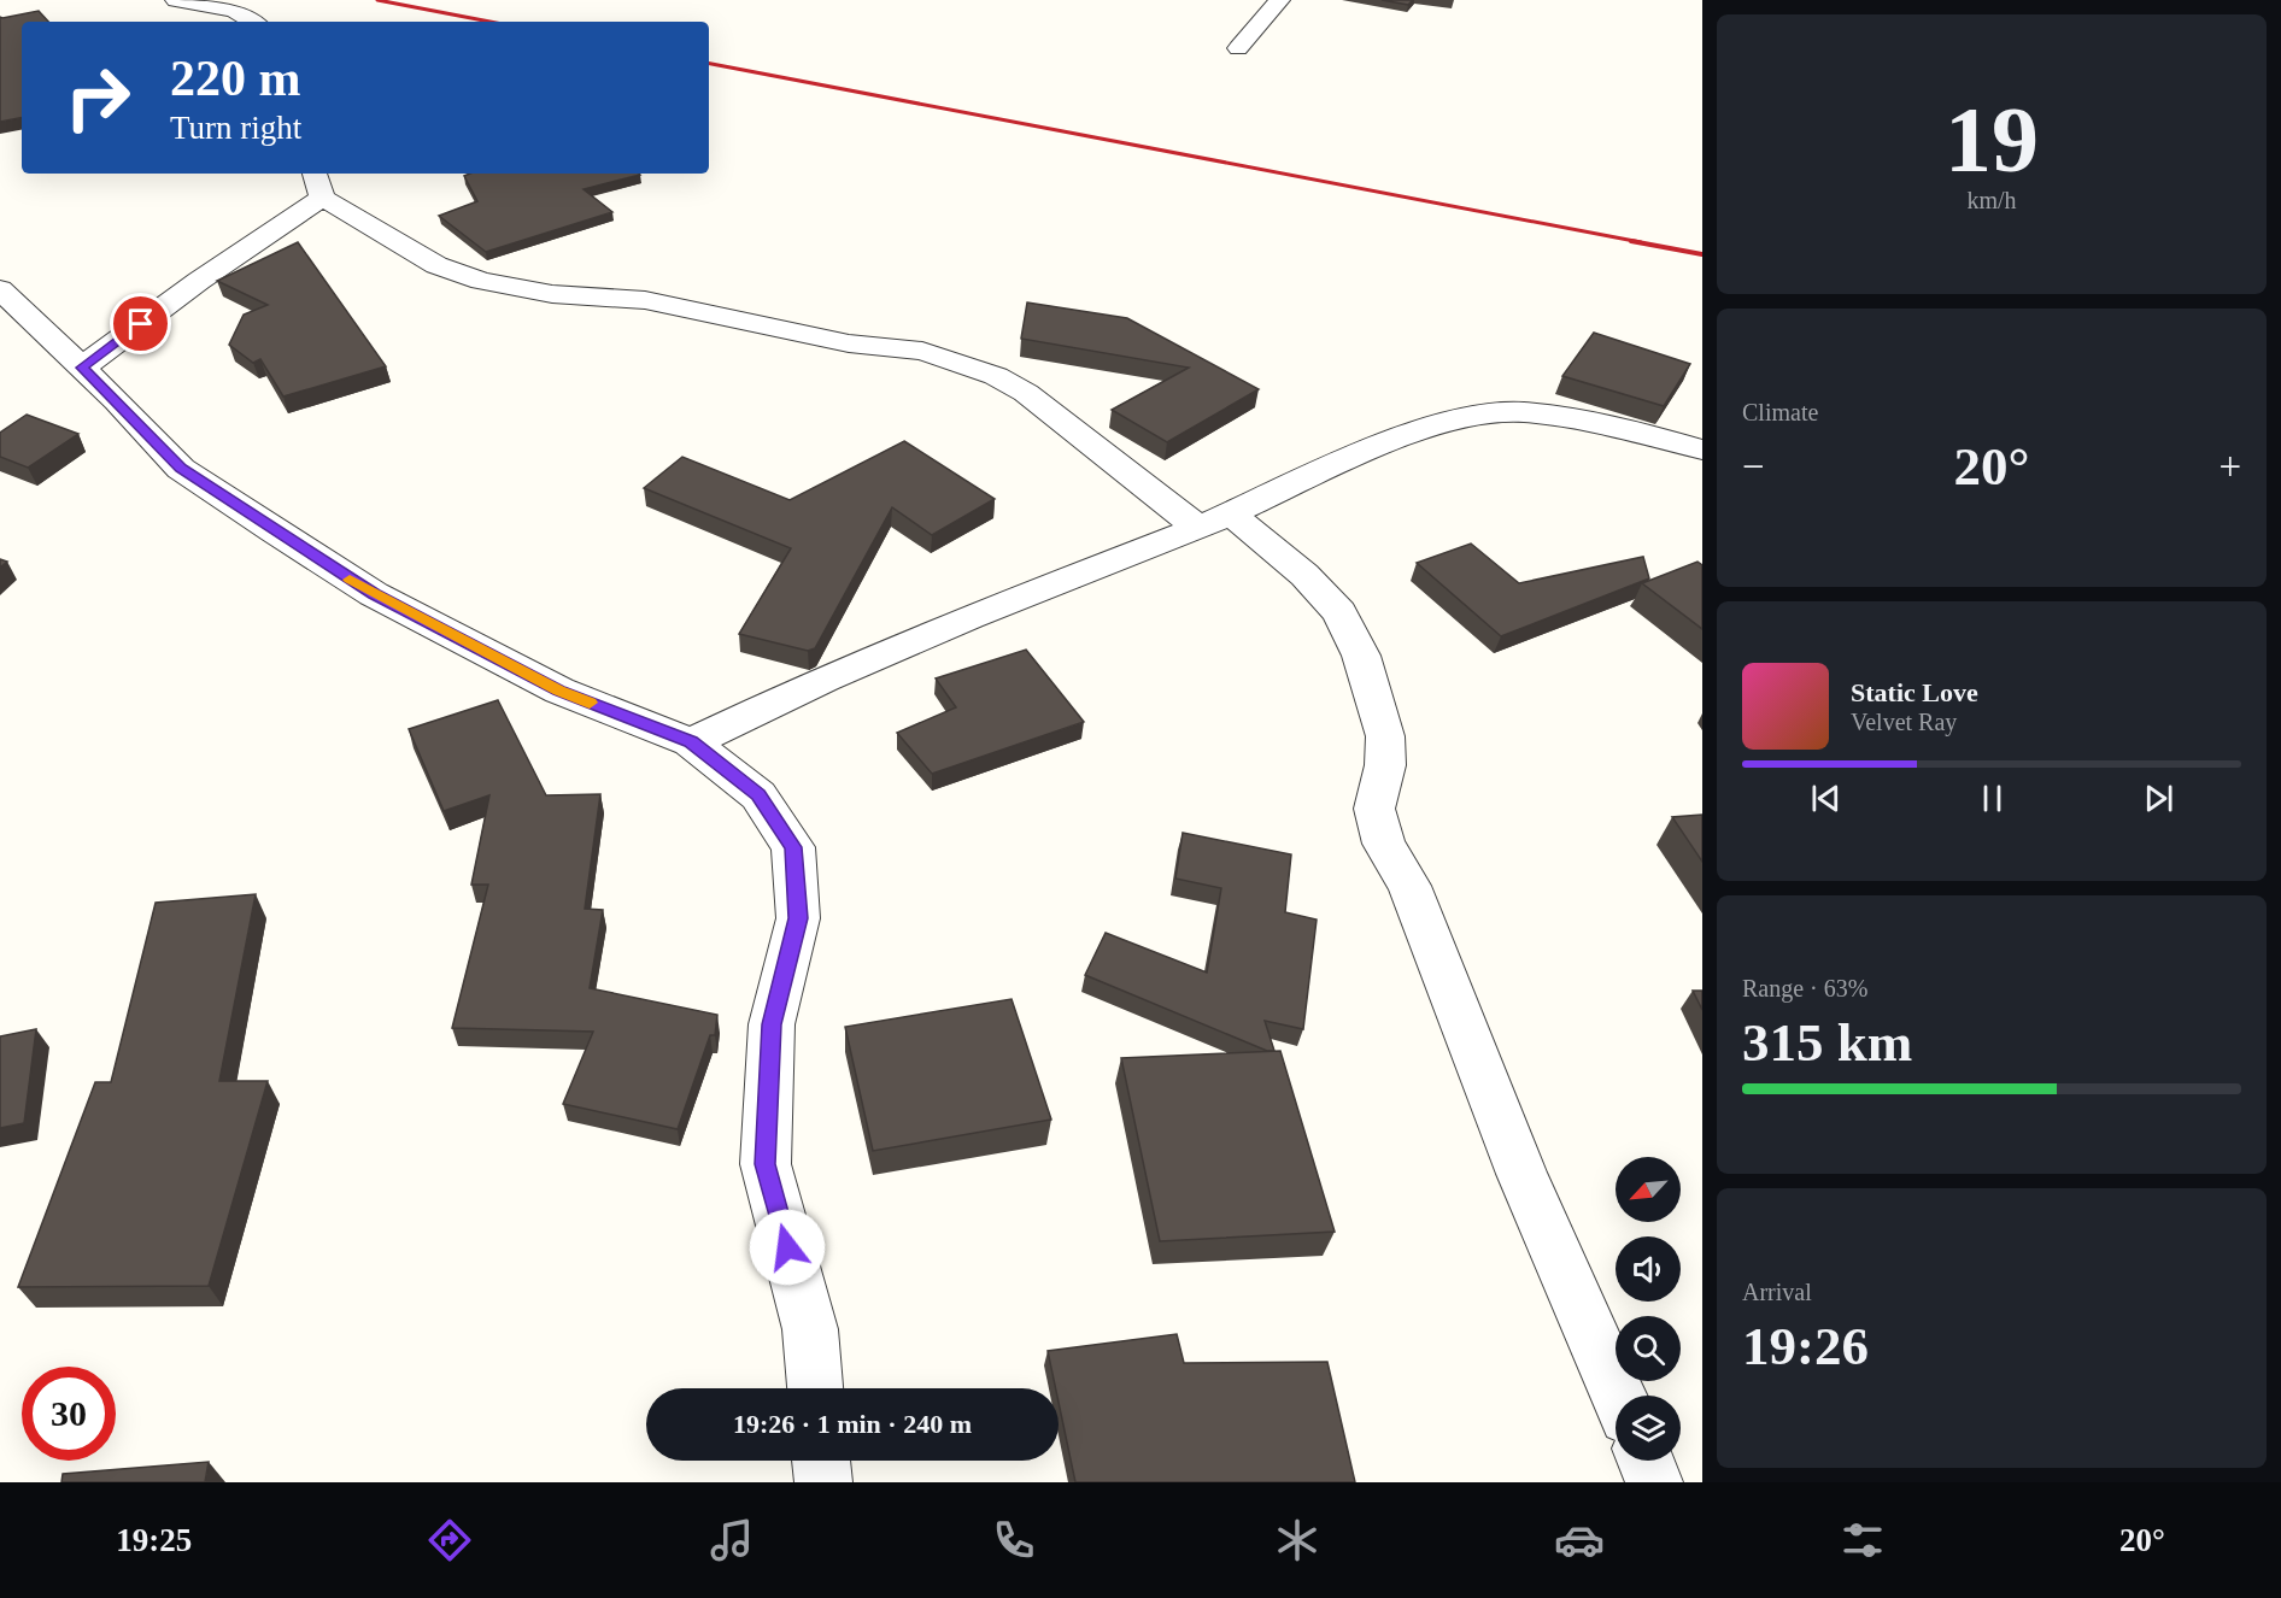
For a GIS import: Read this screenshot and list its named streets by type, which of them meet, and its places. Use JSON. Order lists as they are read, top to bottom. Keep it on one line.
{"north":"bottom left","page":{"tile":[["19","km/h"],"Climate",["Range · 63%","315 km"],["Arrival","19:26"]],"turn":["220 m","Turn right"],"heat":["−","20°","+"],"song":["Static Love","Velvet Ray"],"limit":"30","trip":"19:26 · 1 min · 240 m","tabs":["19:25","20°"]}}
